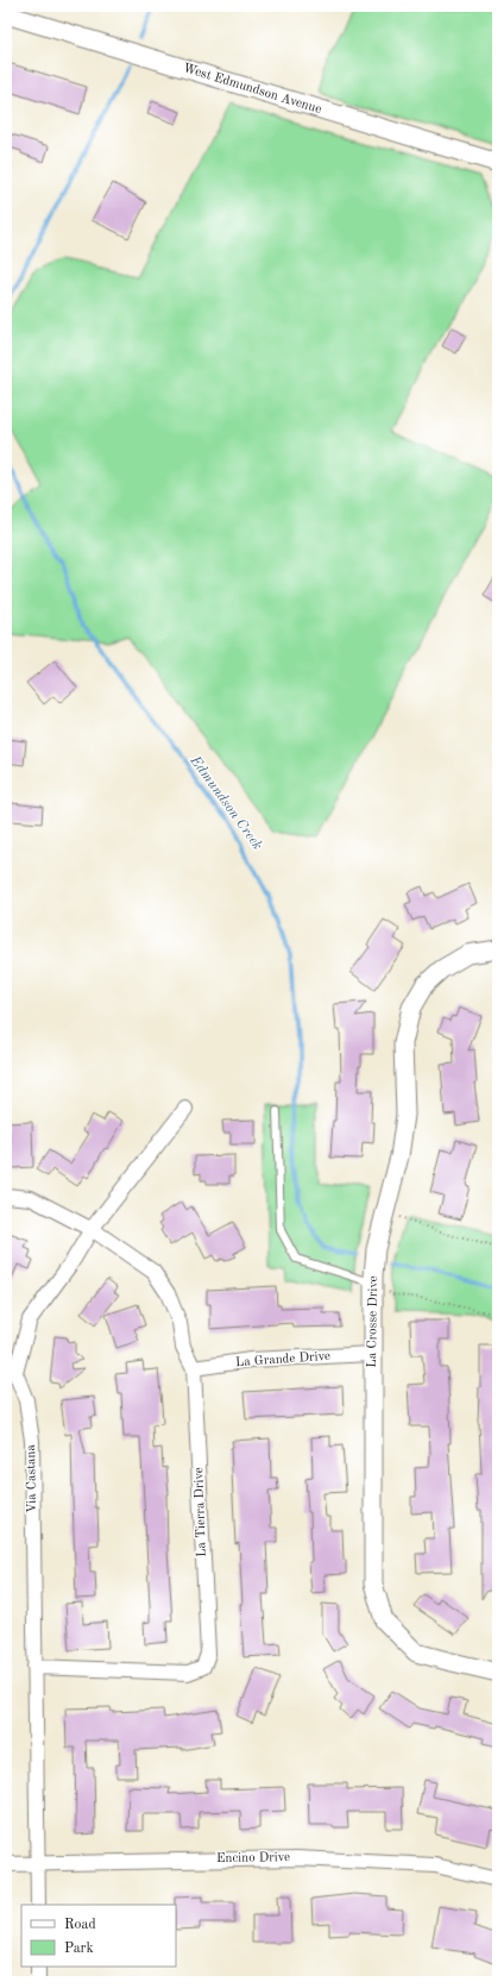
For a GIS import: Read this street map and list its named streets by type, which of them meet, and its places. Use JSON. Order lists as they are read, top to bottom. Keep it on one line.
{"streets":{"street":["West Edmundson Avenue","La Crosse Drive","La Grande Drive","Via Castana","La Tierra Drive","Encino Drive"]},"crossings":[["La Crosse Drive","La Grande Drive"],["La Grande Drive","La Tierra Drive"],["Via Castana","La Tierra Drive"],["Via Castana","Encino Drive"]],"water":["Edmundson Creek"],"legend":["Road","Park"]}
